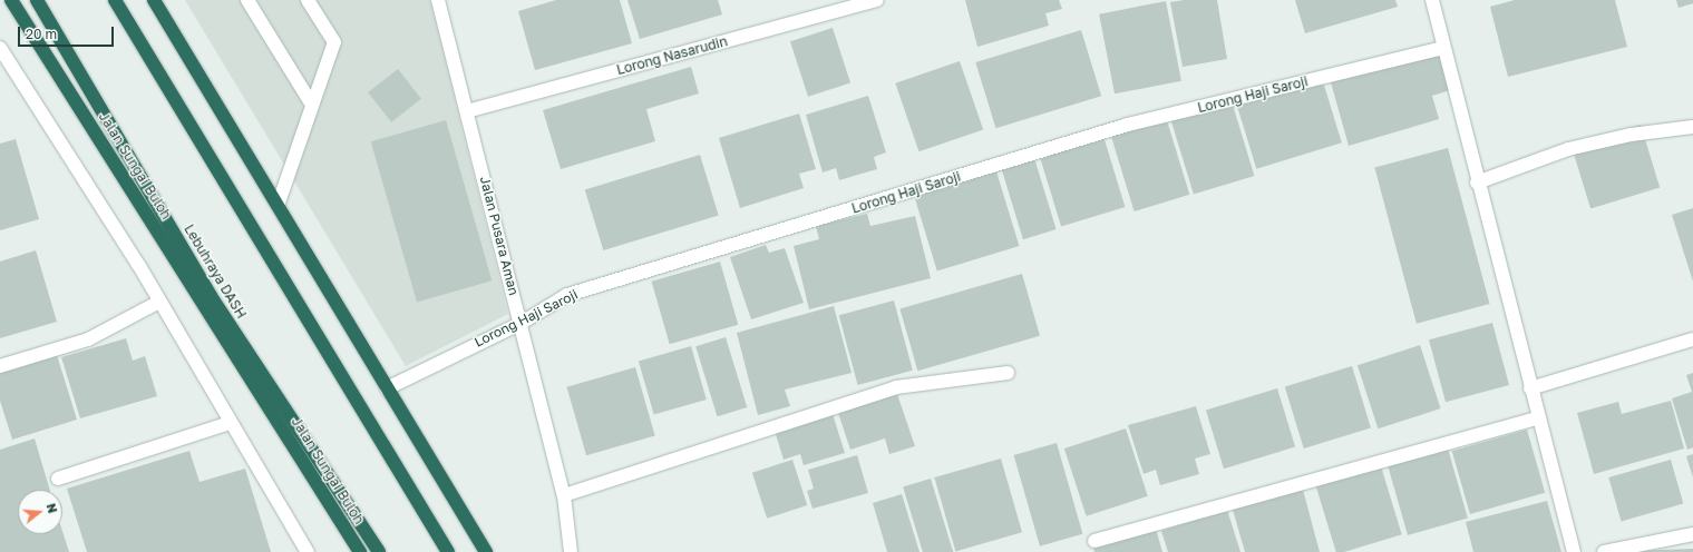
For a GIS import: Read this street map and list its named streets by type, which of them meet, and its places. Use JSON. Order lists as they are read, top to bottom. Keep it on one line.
{"streets":{"highway":["Jalan Sungai Buloh","Lebuhraya DASH"],"street":["Lorong Nasarudin","Lorong Haji Saroji","Jalan Pusara Aman"]},"crossings":[["Lorong Nasarudin","Jalan Pusara Aman"],["Lorong Haji Saroji","Jalan Pusara Aman"]],"scale_bar":"20 m","north":"right"}
